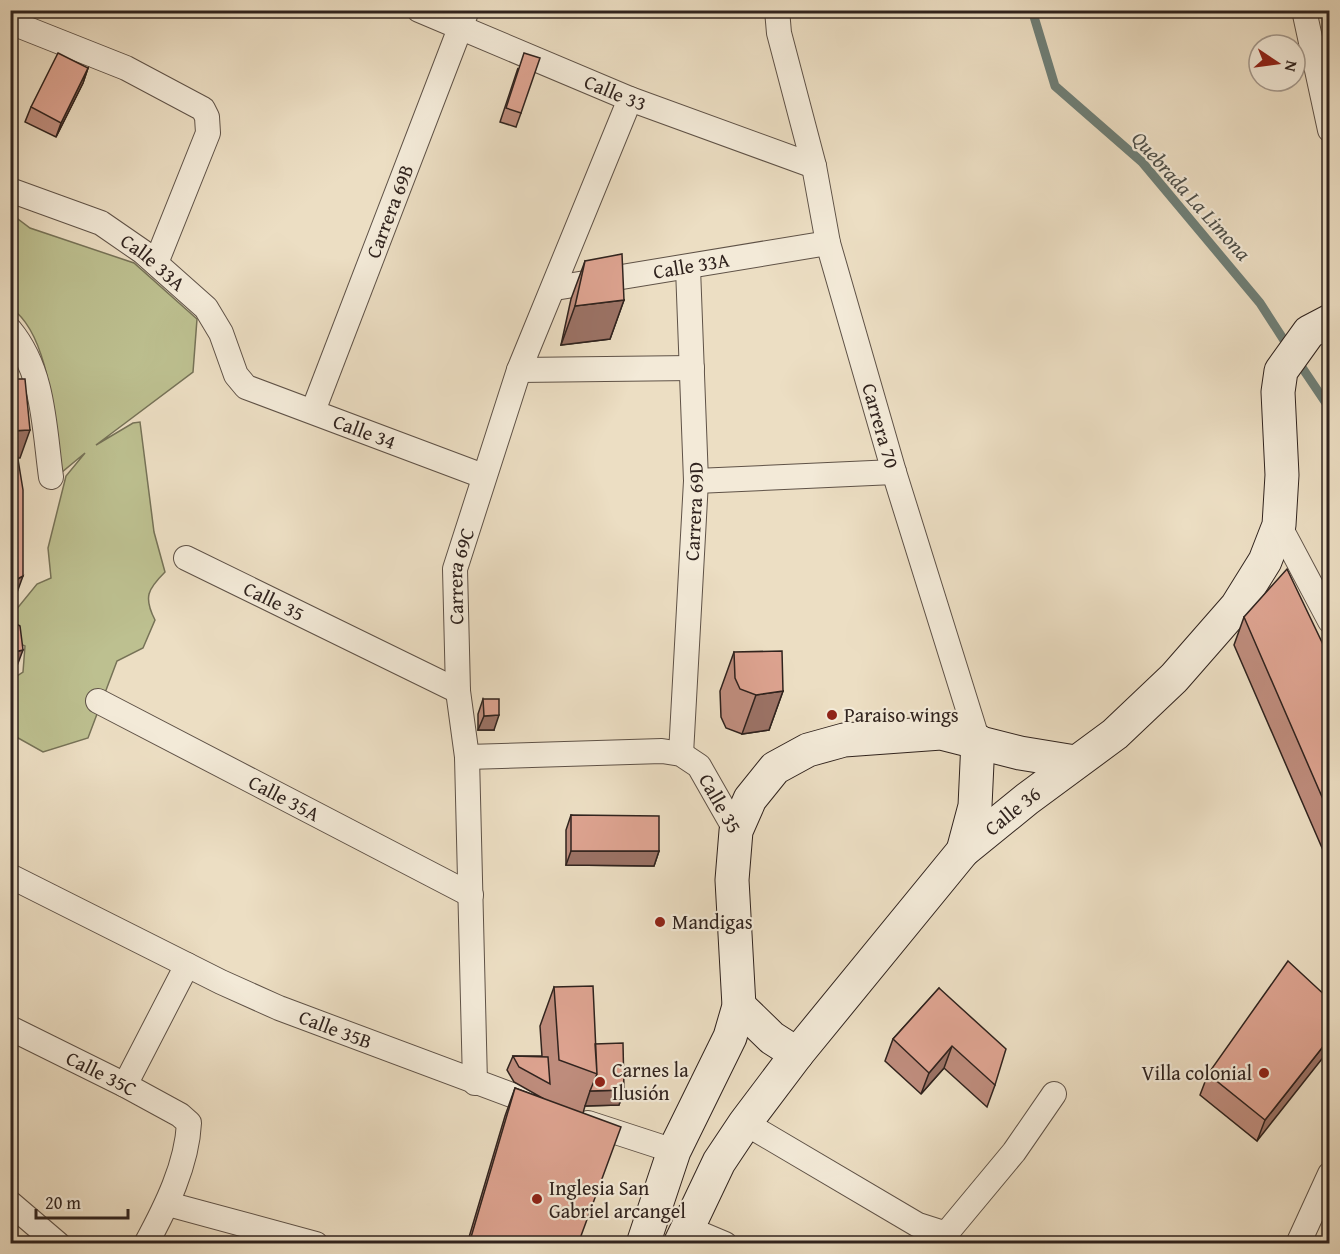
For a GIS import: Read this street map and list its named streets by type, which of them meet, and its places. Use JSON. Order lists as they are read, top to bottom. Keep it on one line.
{"streets":{"main road":["Calle 35","Calle 36"],"street":["Calle 33","Carrera 69B","Calle 33A","Carrera 70","Calle 34","Carrera 69D","Carrera 69C","Calle 35A","Calle 35B","Calle 35C"]},"crossings":[["Calle 33","Carrera 69B"],["Calle 33","Carrera 70"],["Calle 33","Carrera 69C"],["Carrera 69B","Calle 34"],["Calle 33A","Carrera 70"],["Calle 33A","Calle 34"],["Calle 33A","Carrera 69D"],["Calle 33A","Carrera 69C"],["Carrera 70","Calle 35"],["Calle 34","Carrera 69C"],["Carrera 69D","Calle 35"],["Carrera 69C","Calle 35"],["Carrera 69C","Calle 35A"],["Carrera 69C","Calle 35B"]],"water":["Quebrada La Limona"],"places":["Paraiso wings","Mandigas","Villa colonial","Carnes la Ilusión","Inglesia San Gabriel arcangel"],"scale_bar":"20 m","north":"right"}
